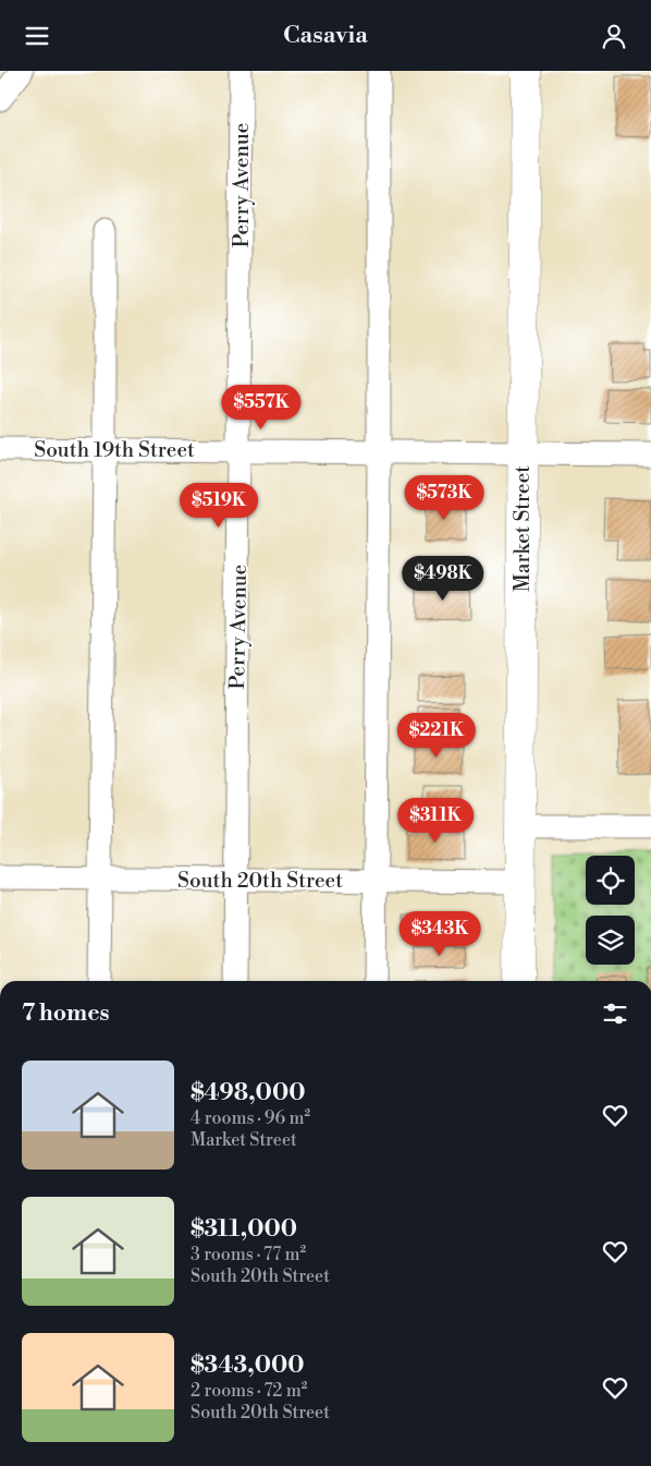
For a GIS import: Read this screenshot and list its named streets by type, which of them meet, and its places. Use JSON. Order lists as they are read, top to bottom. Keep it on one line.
{"streets":{"main road":["Market Street"],"street":["Perry Avenue","South 19th Street","South 20th Street"]},"crossings":[["Perry Avenue","South 19th Street"],["Perry Avenue","South 20th Street"],["South 19th Street","Market Street"],["Market Street","South 20th Street"]],"page":{"header":"Casavia","price":["$557K","$573K","$519K","$498K","$221K","$311K","$343K"],"heading":"7 homes","list":[{"name":"$498,000","note":"4 rooms · 96 m² · Market Street"},{"name":"$311,000","note":"3 rooms · 77 m² · South 20th Street"},{"name":"$343,000","note":"2 rooms · 72 m² · South 20th Street"}]}}
